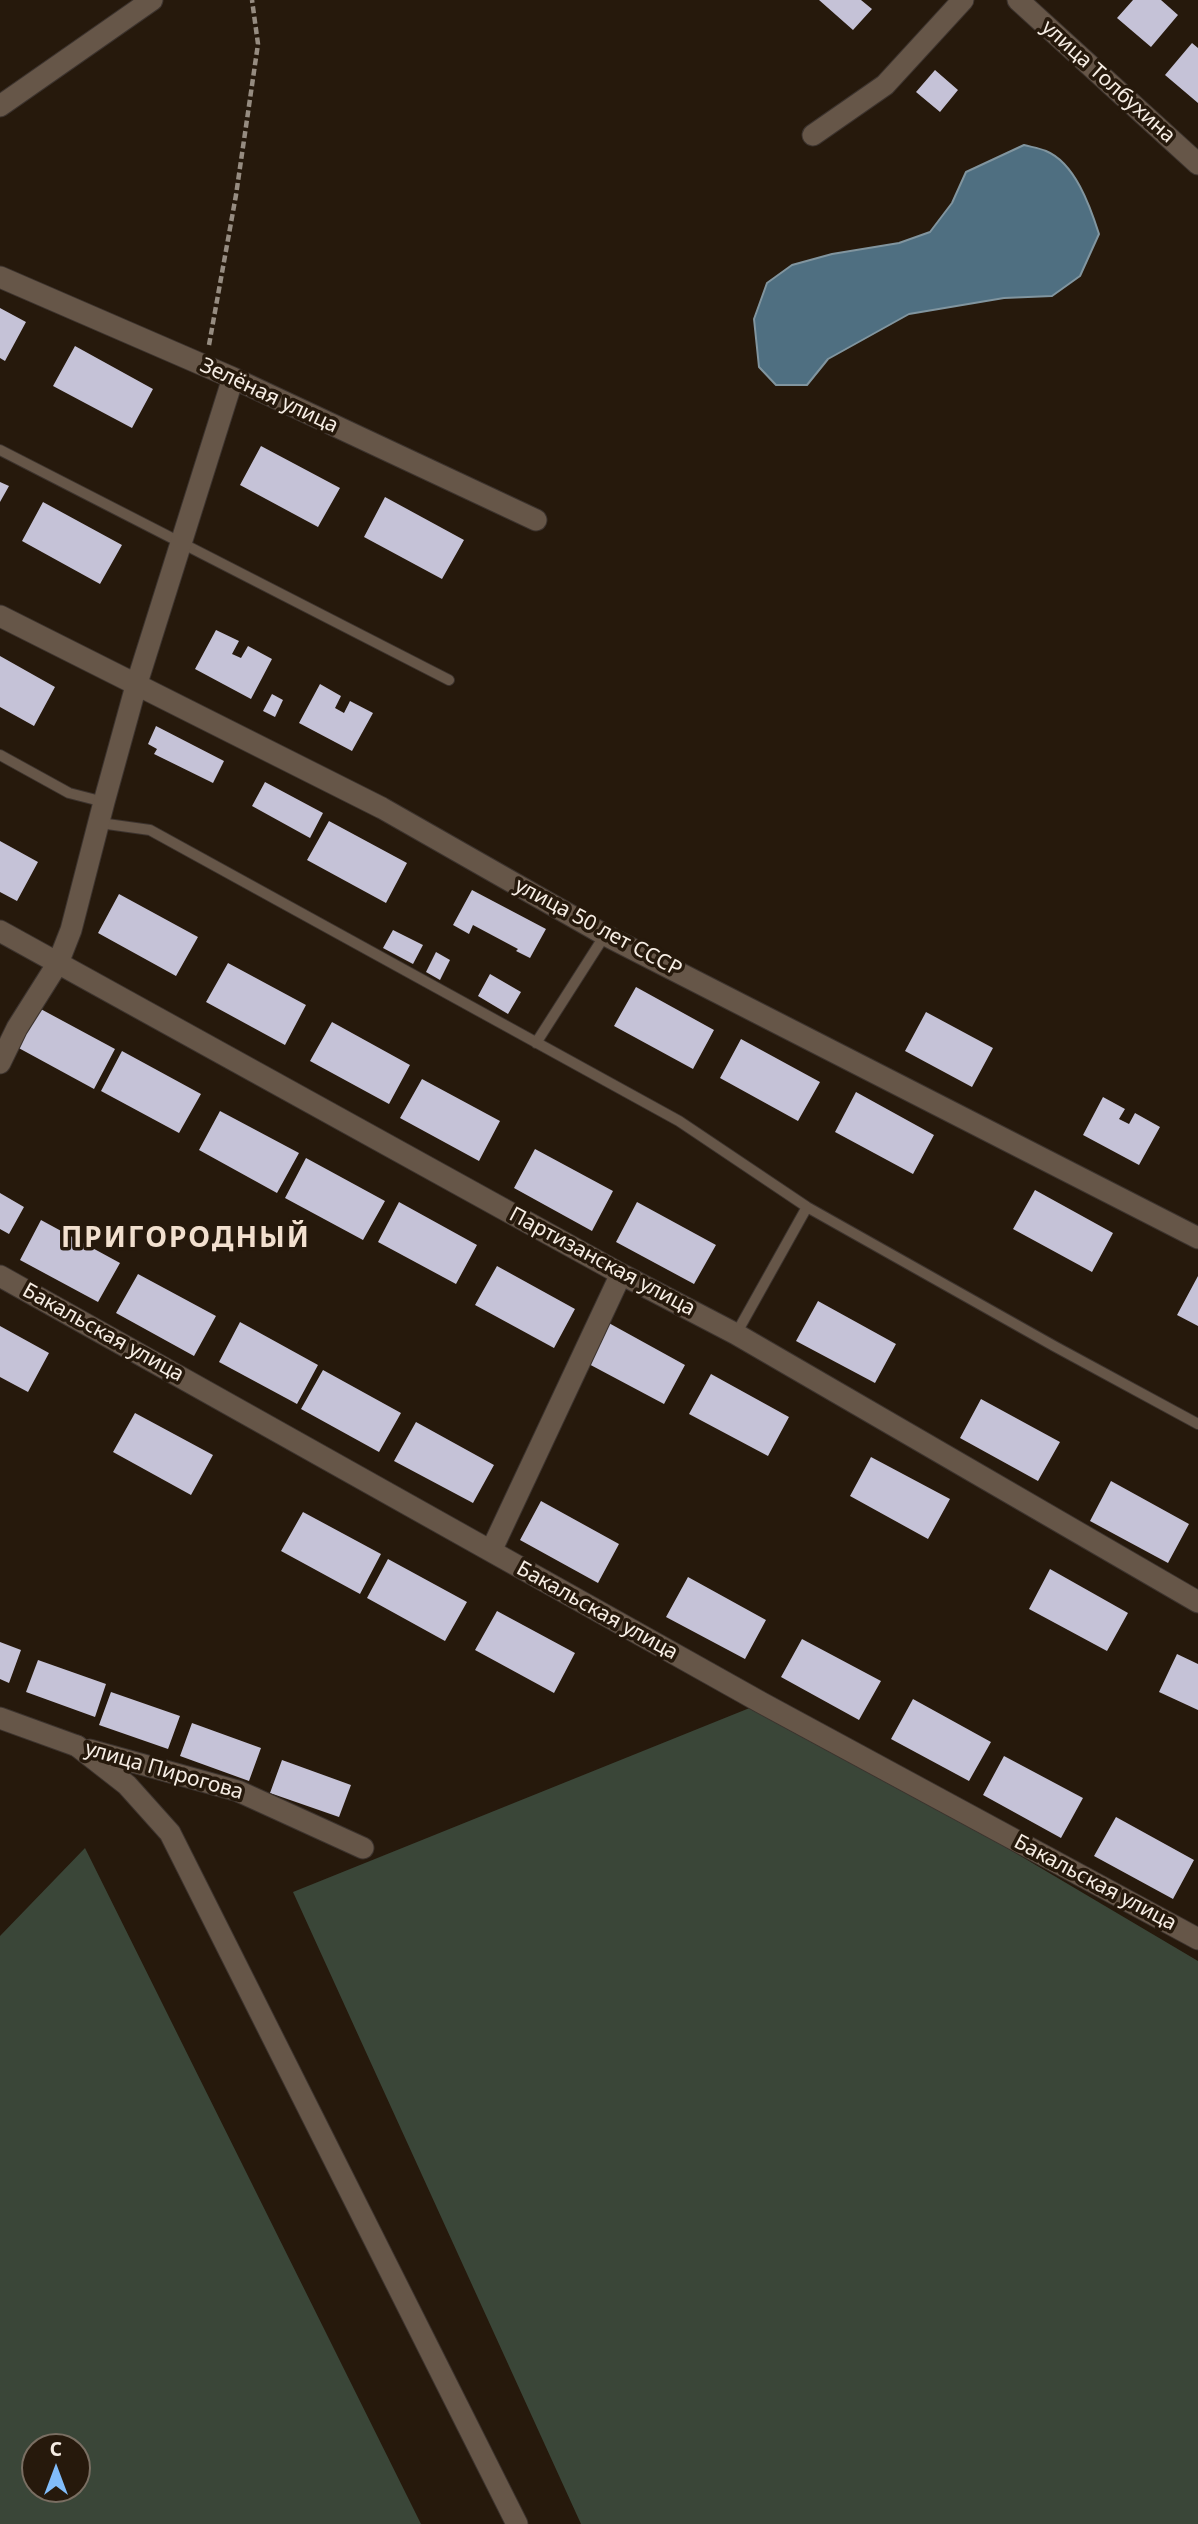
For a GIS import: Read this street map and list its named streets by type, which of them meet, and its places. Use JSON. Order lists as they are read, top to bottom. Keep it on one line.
{"streets":{"street":["улица Толбухина","Зелёная улица","улица 50 лет СССР","Партизанская улица","Бакальская улица","улица Пирогова"]},"districts":["ПРИГОРОДНЫЙ"],"north":"top"}
